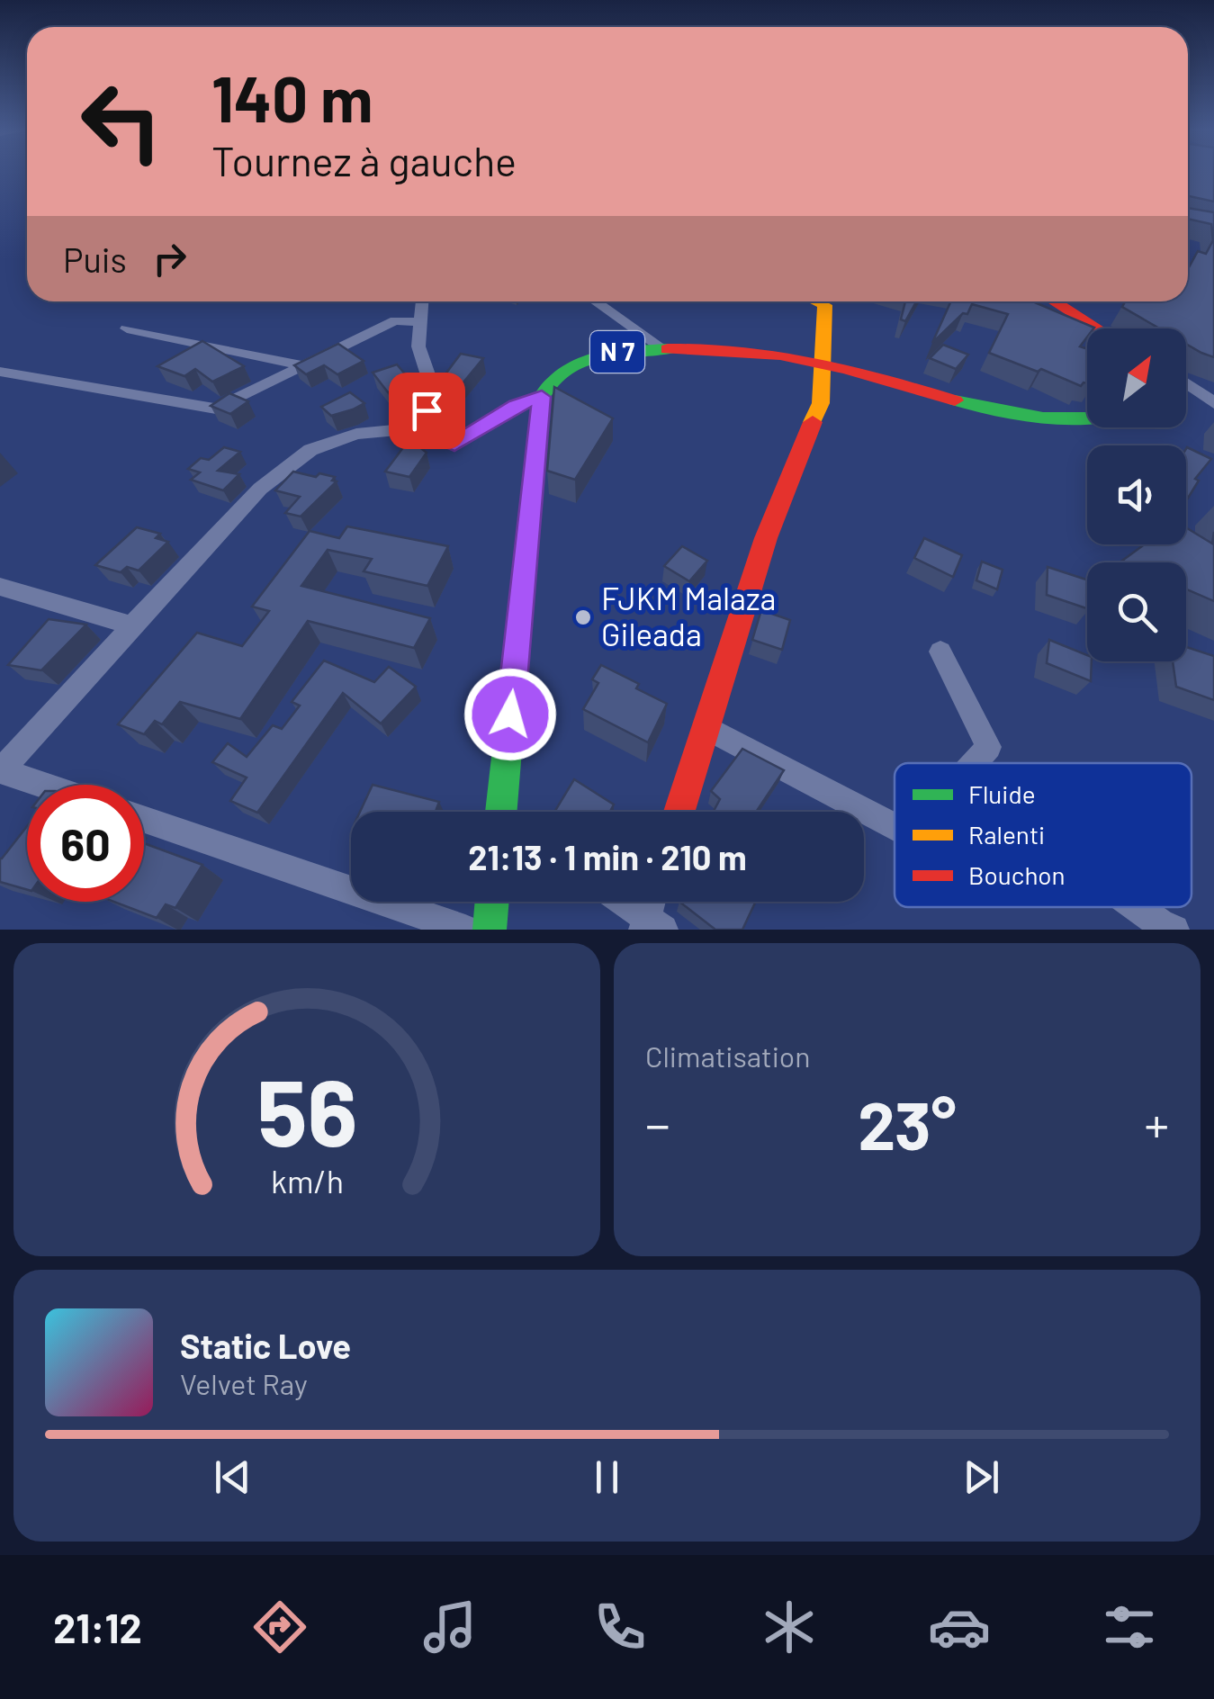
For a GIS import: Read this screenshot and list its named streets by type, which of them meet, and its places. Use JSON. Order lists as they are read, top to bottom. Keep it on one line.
{"streets":{"main road":["N 7"]},"places":["FJKM Malaza Gileada"],"legend":["Fluide","Ralenti","Bouchon"],"north":"top right","page":{"turn":["140 m","Tournez à gauche"],"then":"Puis","limit":"60","trip":"21:13 · 1 min · 210 m","tile":"Climatisation","heat":["−","23°","+"],"song":["Static Love","Velvet Ray"],"tabs":"21:12","gauge":["56","km/h"]}}
